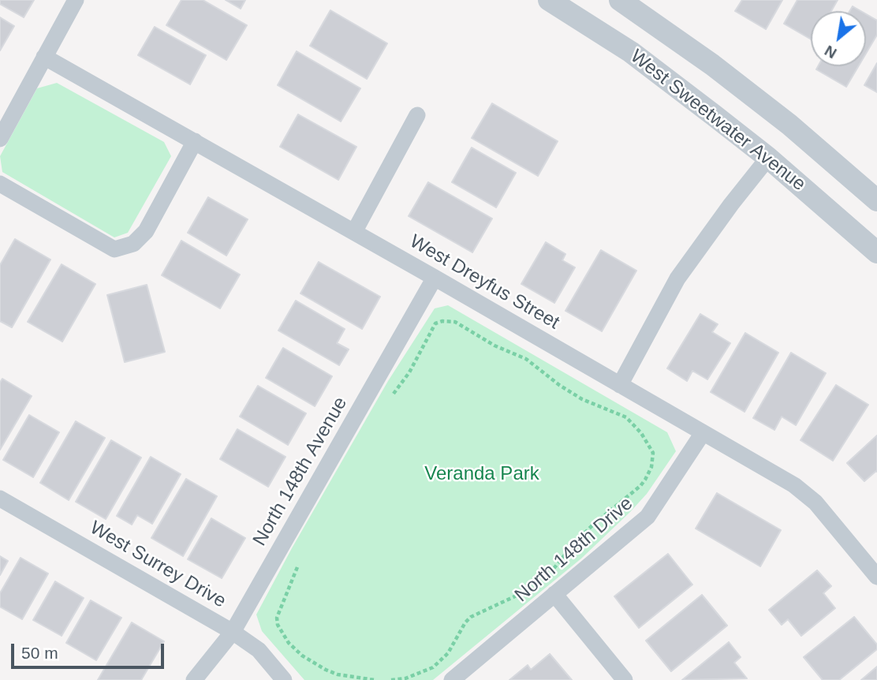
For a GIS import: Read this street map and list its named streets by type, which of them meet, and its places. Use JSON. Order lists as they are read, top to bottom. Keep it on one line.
{"streets":{"street":["West Sweetwater Avenue","West Dreyfus Street","North 148th Avenue","North 148th Drive","West Surrey Drive"]},"crossings":[["West Dreyfus Street","North 148th Avenue"],["West Dreyfus Street","North 148th Drive"],["North 148th Avenue","West Surrey Drive"]],"parks":["Veranda Park"],"scale_bar":"50 m","north":"bottom left"}
